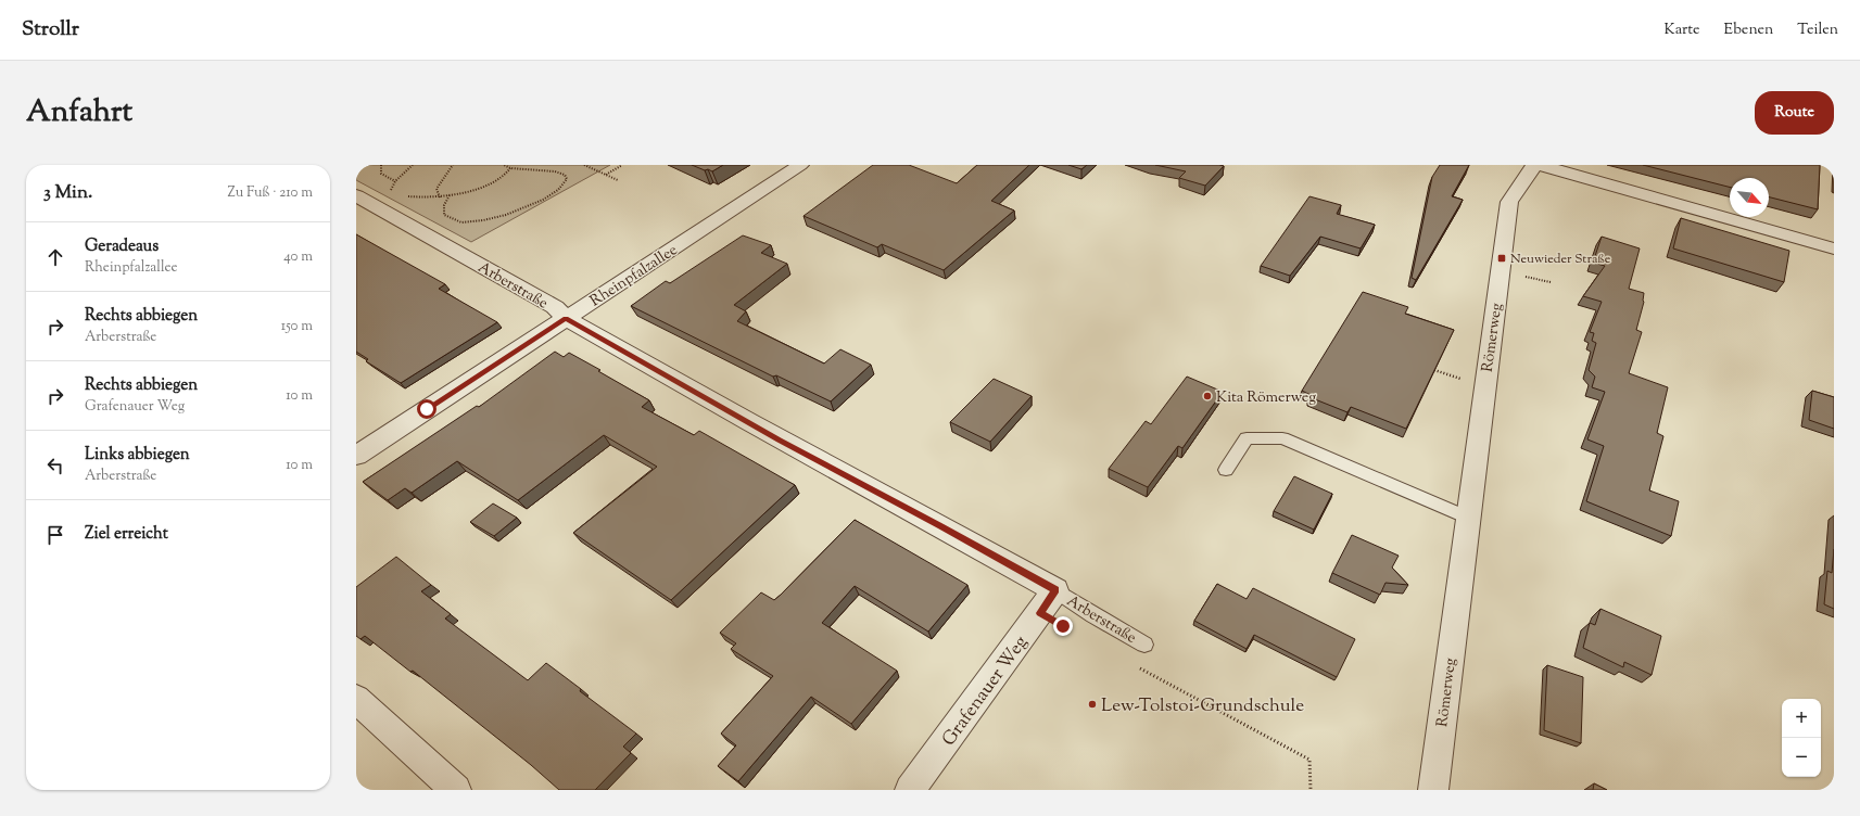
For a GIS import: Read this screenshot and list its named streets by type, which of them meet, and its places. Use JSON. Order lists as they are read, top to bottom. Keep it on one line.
{"streets":{"street":["Rheinpfalzallee","Arberstraße","Römerweg","Grafenauer Weg"]},"crossings":[["Rheinpfalzallee","Arberstraße"],["Arberstraße","Grafenauer Weg"]],"places":{"transit":["Neuwieder Straße"],"other":["Kita Römerweg","Lew-Tolstoi-Grundschule"]},"north":"bottom right","page":{"header":"Strollr","nav":["Karte","Ebenen","Teilen"],"title":"Anfahrt","buttons":"Route","heading":["3 Min.","Zu Fuß · 210 m"],"list":[["Geradeaus","Rheinpfalzallee","40 m"],["Rechts abbiegen","Arberstraße","150 m"],["Rechts abbiegen","Grafenauer Weg","10 m"],["Links abbiegen","Arberstraße","10 m"],"Ziel erreicht"],"map_buttons":["+","−"]}}
